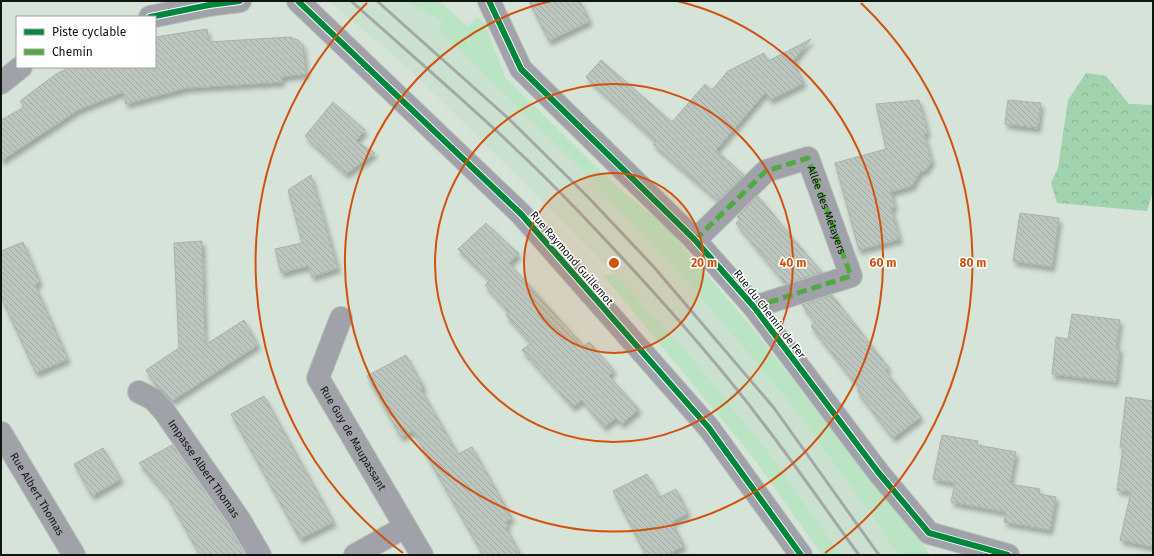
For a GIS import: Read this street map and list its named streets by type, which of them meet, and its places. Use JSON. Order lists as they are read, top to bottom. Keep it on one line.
{"streets":{"street":["Allée des Métayers","Rue Raymond Guillemot","Rue du Chemin de Fer","Rue Guy de Maupassant","Impasse Albert Thomas","Rue Albert Thomas"]},"crossings":[["Allée des Métayers","Rue du Chemin de Fer"]],"legend":["Piste cyclable","Chemin"],"rings":["20 m","40 m","60 m","80 m"]}
